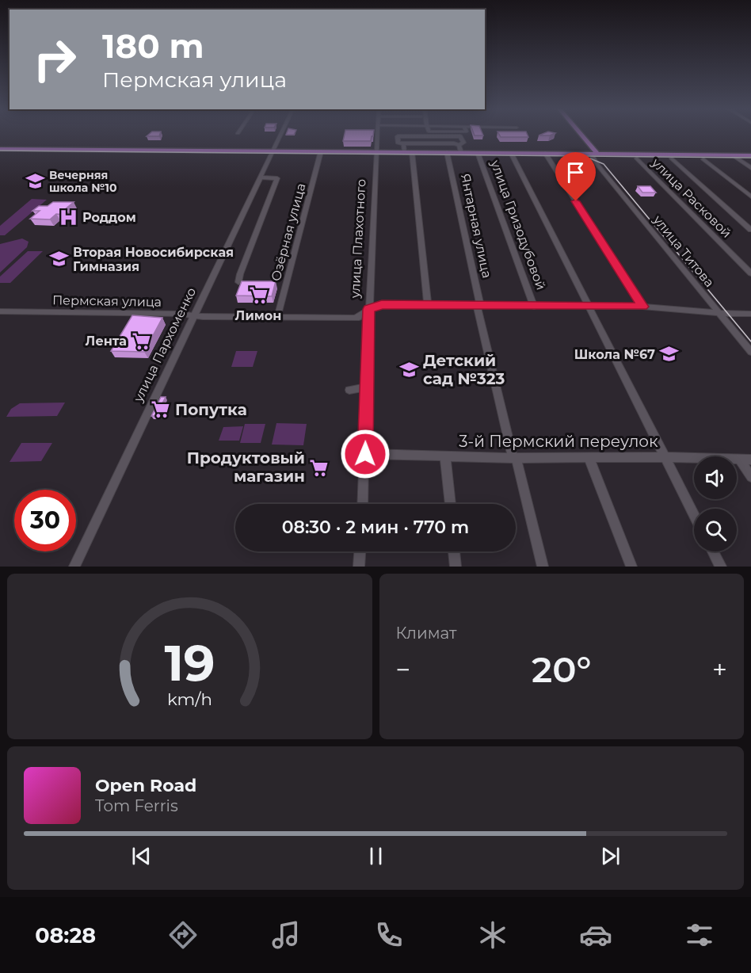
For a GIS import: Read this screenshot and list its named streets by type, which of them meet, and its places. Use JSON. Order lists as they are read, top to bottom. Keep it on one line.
{"streets":{"main road":["улица Титова"],"street":["улица Расковой","улица Гризодубовой","Янтарная улица","Озёрная улица","улица Плахотного","Пермская улица","улица Пархоменко","3-й Пермский переулок"]},"crossings":[["улица Гризодубовой","Пермская улица"],["Янтарная улица","Пермская улица"],["Янтарная улица","3-й Пермский переулок"],["Озёрная улица","Пермская улица"],["улица Плахотного","Пермская улица"],["улица Плахотного","3-й Пермский переулок"],["улица Титова","Пермская улица"],["Пермская улица","улица Пархоменко"]],"places":{"school or university":["Вечерняя школа №10","Вторая Новосибирская Гимназия","Школа №67","Детский сад №323"],"hospital":["Роддом"],"supermarket":["Лимон","Лента","Попутка","Продуктовый магазин"]},"page":{"turn":["180 m","Пермская улица"],"limit":"30","trip":"08:30 · 2 мин · 770 m","tile":"Климат","heat":["−","20°","+"],"song":["Open Road","Tom Ferris"],"tabs":"08:28","gauge":["19","km/h"]}}
